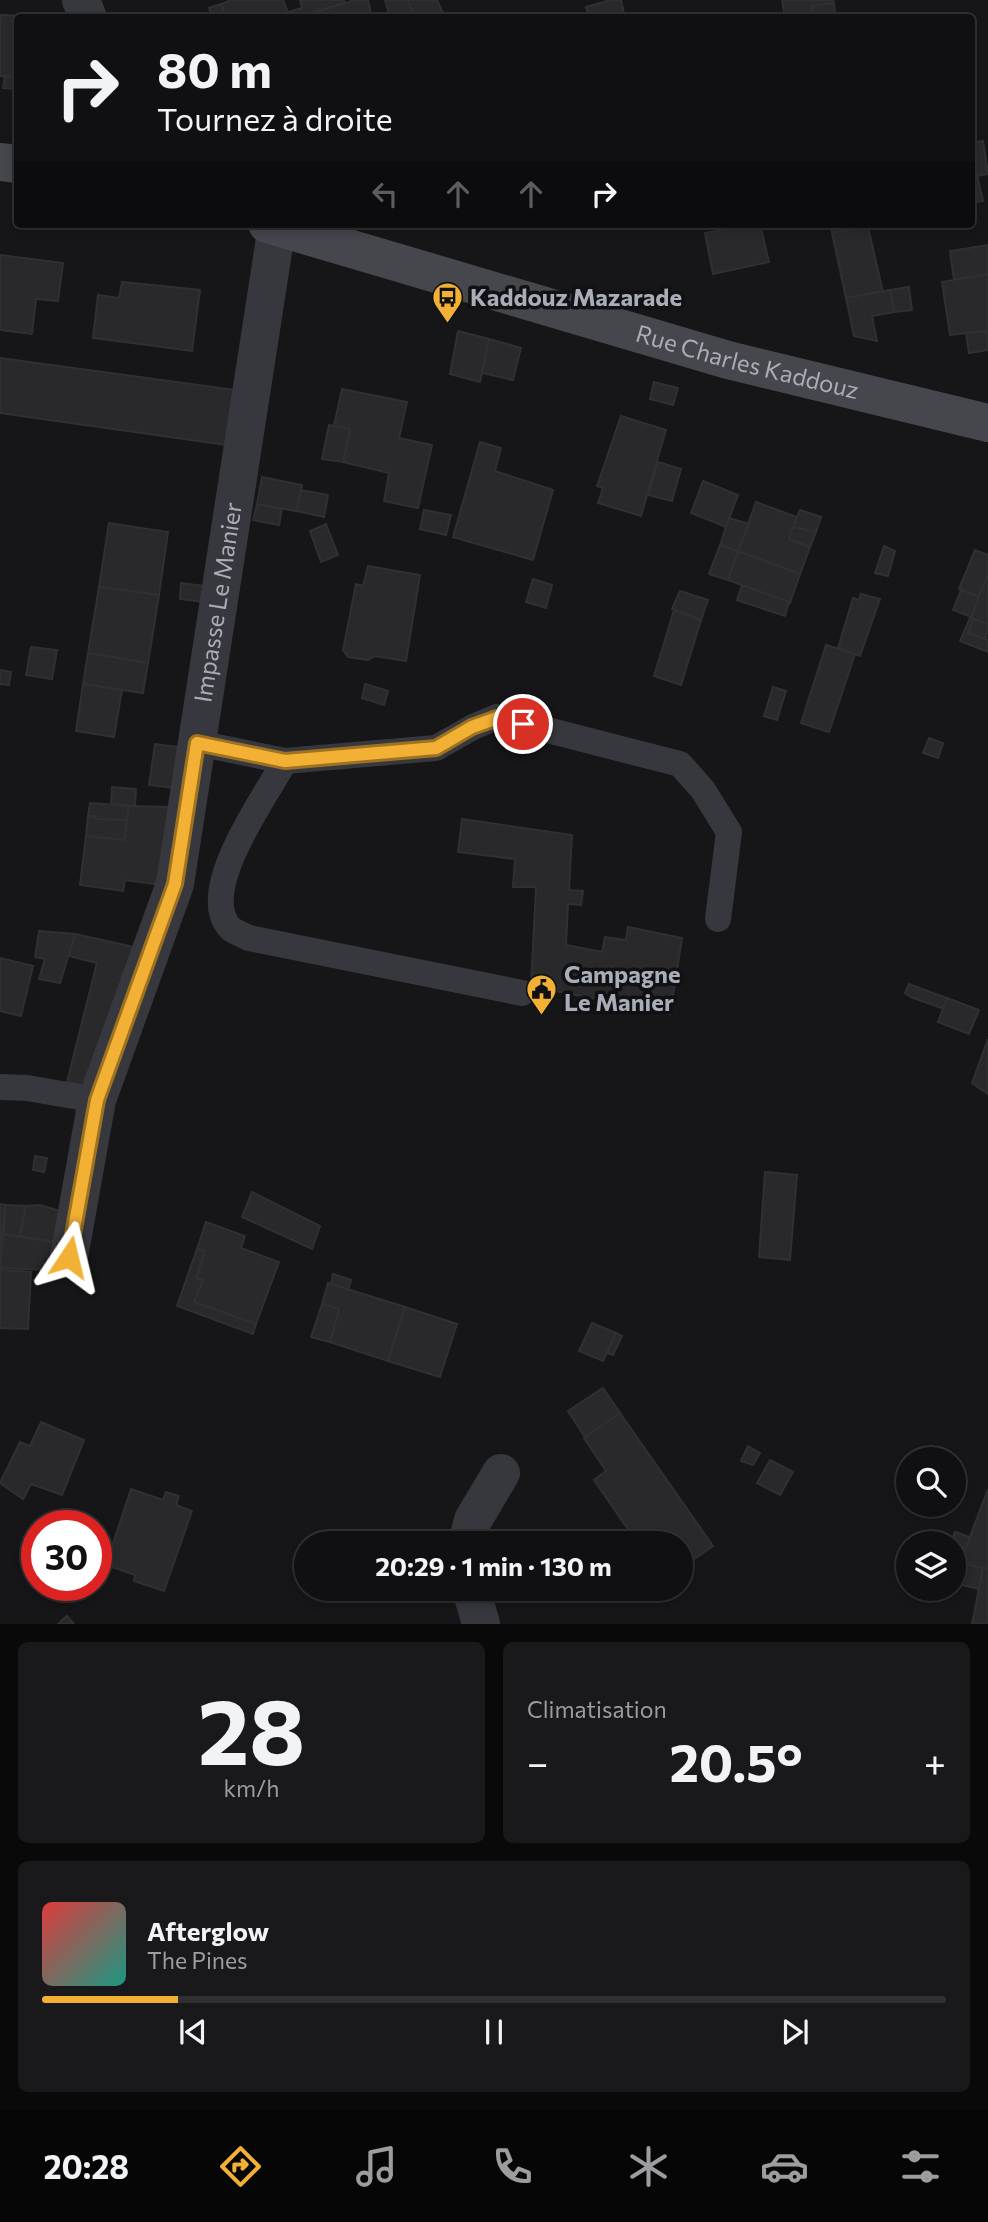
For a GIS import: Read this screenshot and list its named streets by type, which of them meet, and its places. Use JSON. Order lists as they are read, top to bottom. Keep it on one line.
{"streets":{"street":["Rue Charles Kaddouz","Impasse Le Manier"]},"places":{"bus stop":["Kaddouz Mazarade"],"public building":["Campagne Le Manier"]},"page":{"turn":["80 m","Tournez à droite"],"limit":"30","trip":"20:29 · 1 min · 130 m","tile":[["28","km/h"],"Climatisation"],"heat":["−","20.5°","+"],"song":["Afterglow","The Pines"],"tabs":"20:28"}}
